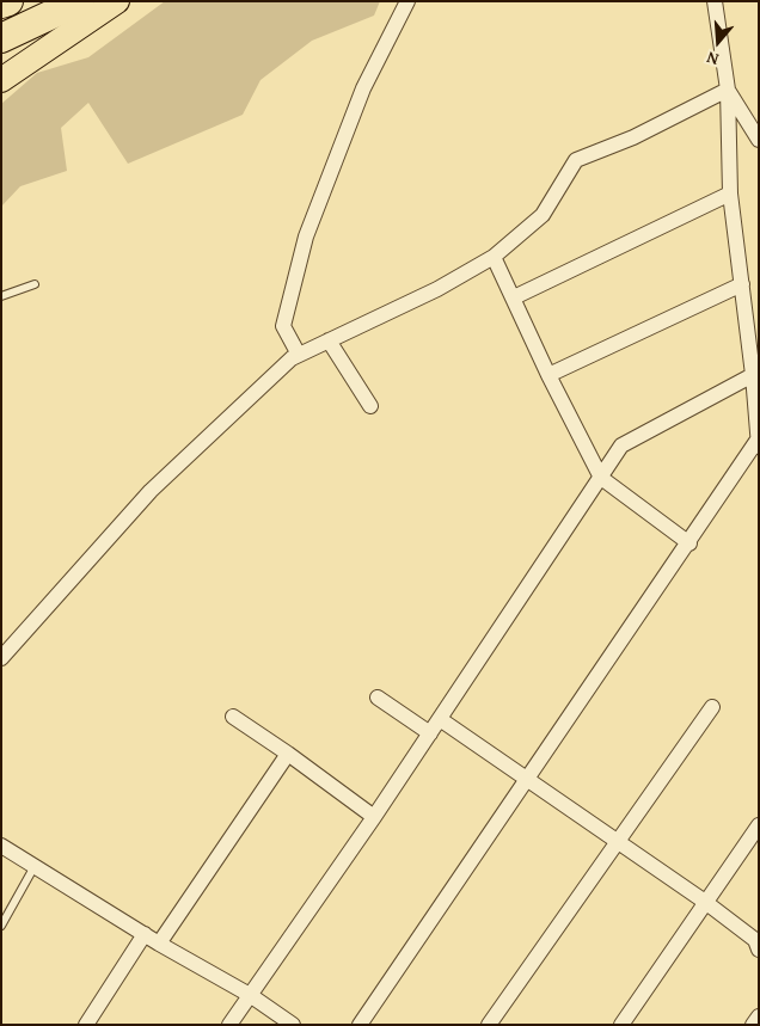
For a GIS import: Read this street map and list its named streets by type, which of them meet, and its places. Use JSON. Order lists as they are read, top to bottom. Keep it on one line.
{"north":"bottom"}
